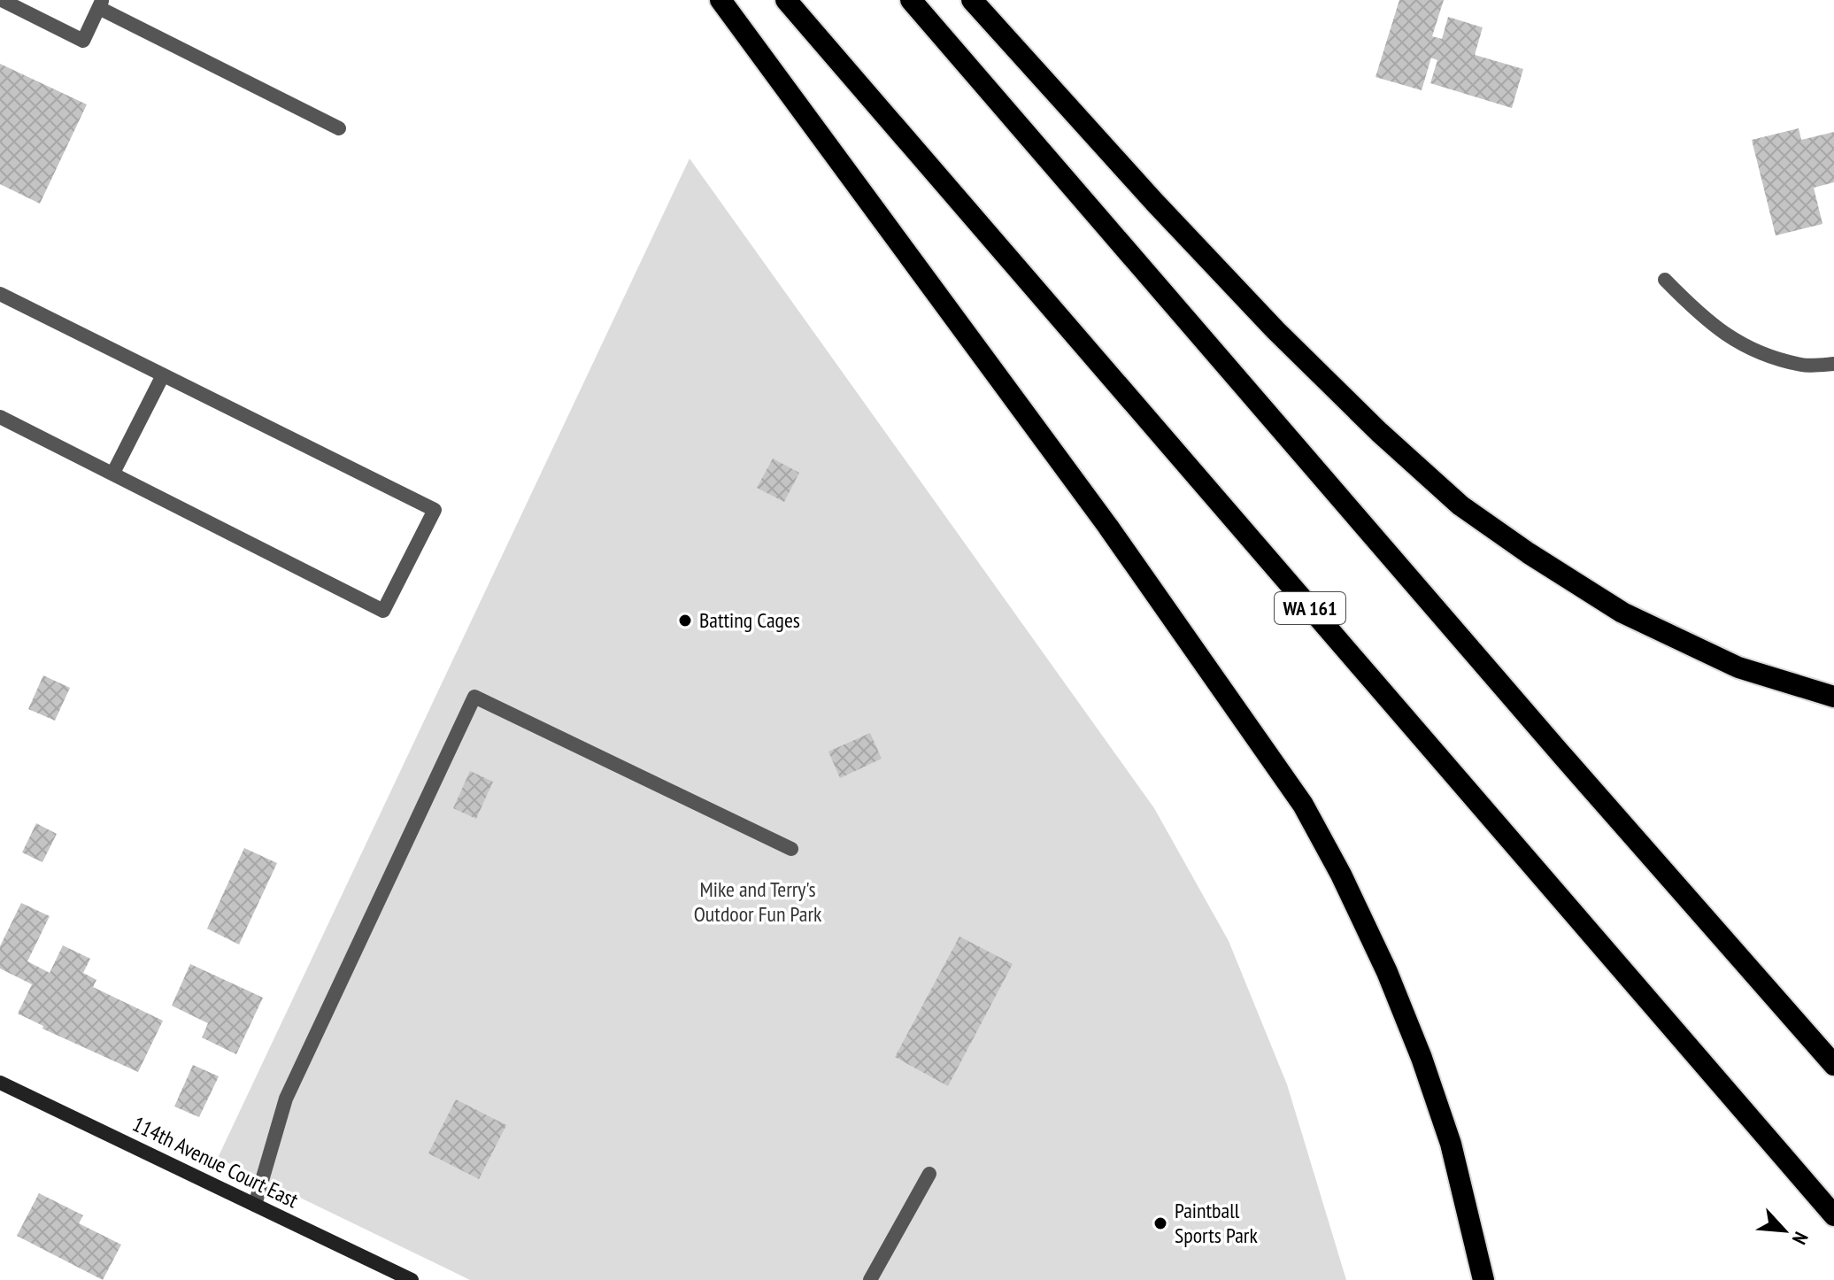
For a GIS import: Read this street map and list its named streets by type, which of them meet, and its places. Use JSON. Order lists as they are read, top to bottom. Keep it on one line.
{"streets":{"highway":["WA 161"],"street":["114th Avenue Court East"]},"parks":["Mike and Terry's Outdoor Fun Park"],"places":["Batting Cages","Paintball Sports Park"],"north":"bottom right"}
